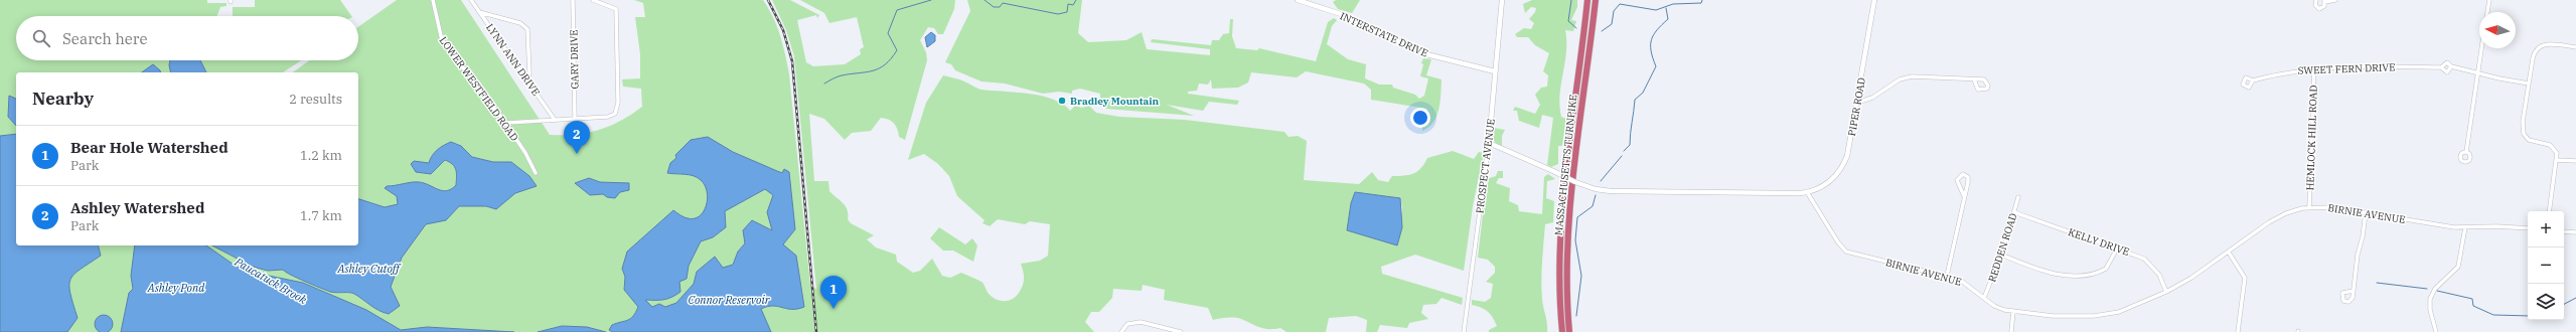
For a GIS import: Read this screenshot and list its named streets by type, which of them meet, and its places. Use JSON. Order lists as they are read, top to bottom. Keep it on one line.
{"streets":{"highway":["MASSACHUSETTS TURNPIKE"],"street":["INTERSTATE DRIVE","LYNN ANN DRIVE","GARY DRIVE","SWEET FERN DRIVE","LOWER WESTFIELD ROAD","PIPER ROAD","HEMLOCK HILL ROAD","PROSPECT AVENUE","BIRNIE AVENUE","KELLY DRIVE","REDDEN ROAD"]},"crossings":[["INTERSTATE DRIVE","PROSPECT AVENUE"],["SWEET FERN DRIVE","HEMLOCK HILL ROAD"],["PIPER ROAD","BIRNIE AVENUE"],["HEMLOCK HILL ROAD","BIRNIE AVENUE"],["BIRNIE AVENUE","KELLY DRIVE"],["BIRNIE AVENUE","REDDEN ROAD"],["KELLY DRIVE","REDDEN ROAD"]],"water":["Ashley Cutoff","Paucatuck Brook","Ashley Pond","Connor Reservoir"],"places":["Bradley Mountain"],"north":"left","page":{"search":"Search here","heading":["Nearby","2 results"],"pins":["2","1"],"list":[{"mark":"1","name":"Bear Hole Watershed","note":"Park","value":"1.2 km"},{"mark":"2","name":"Ashley Watershed","note":"Park","value":"1.7 km"}],"map_buttons":["+","−"]}}
